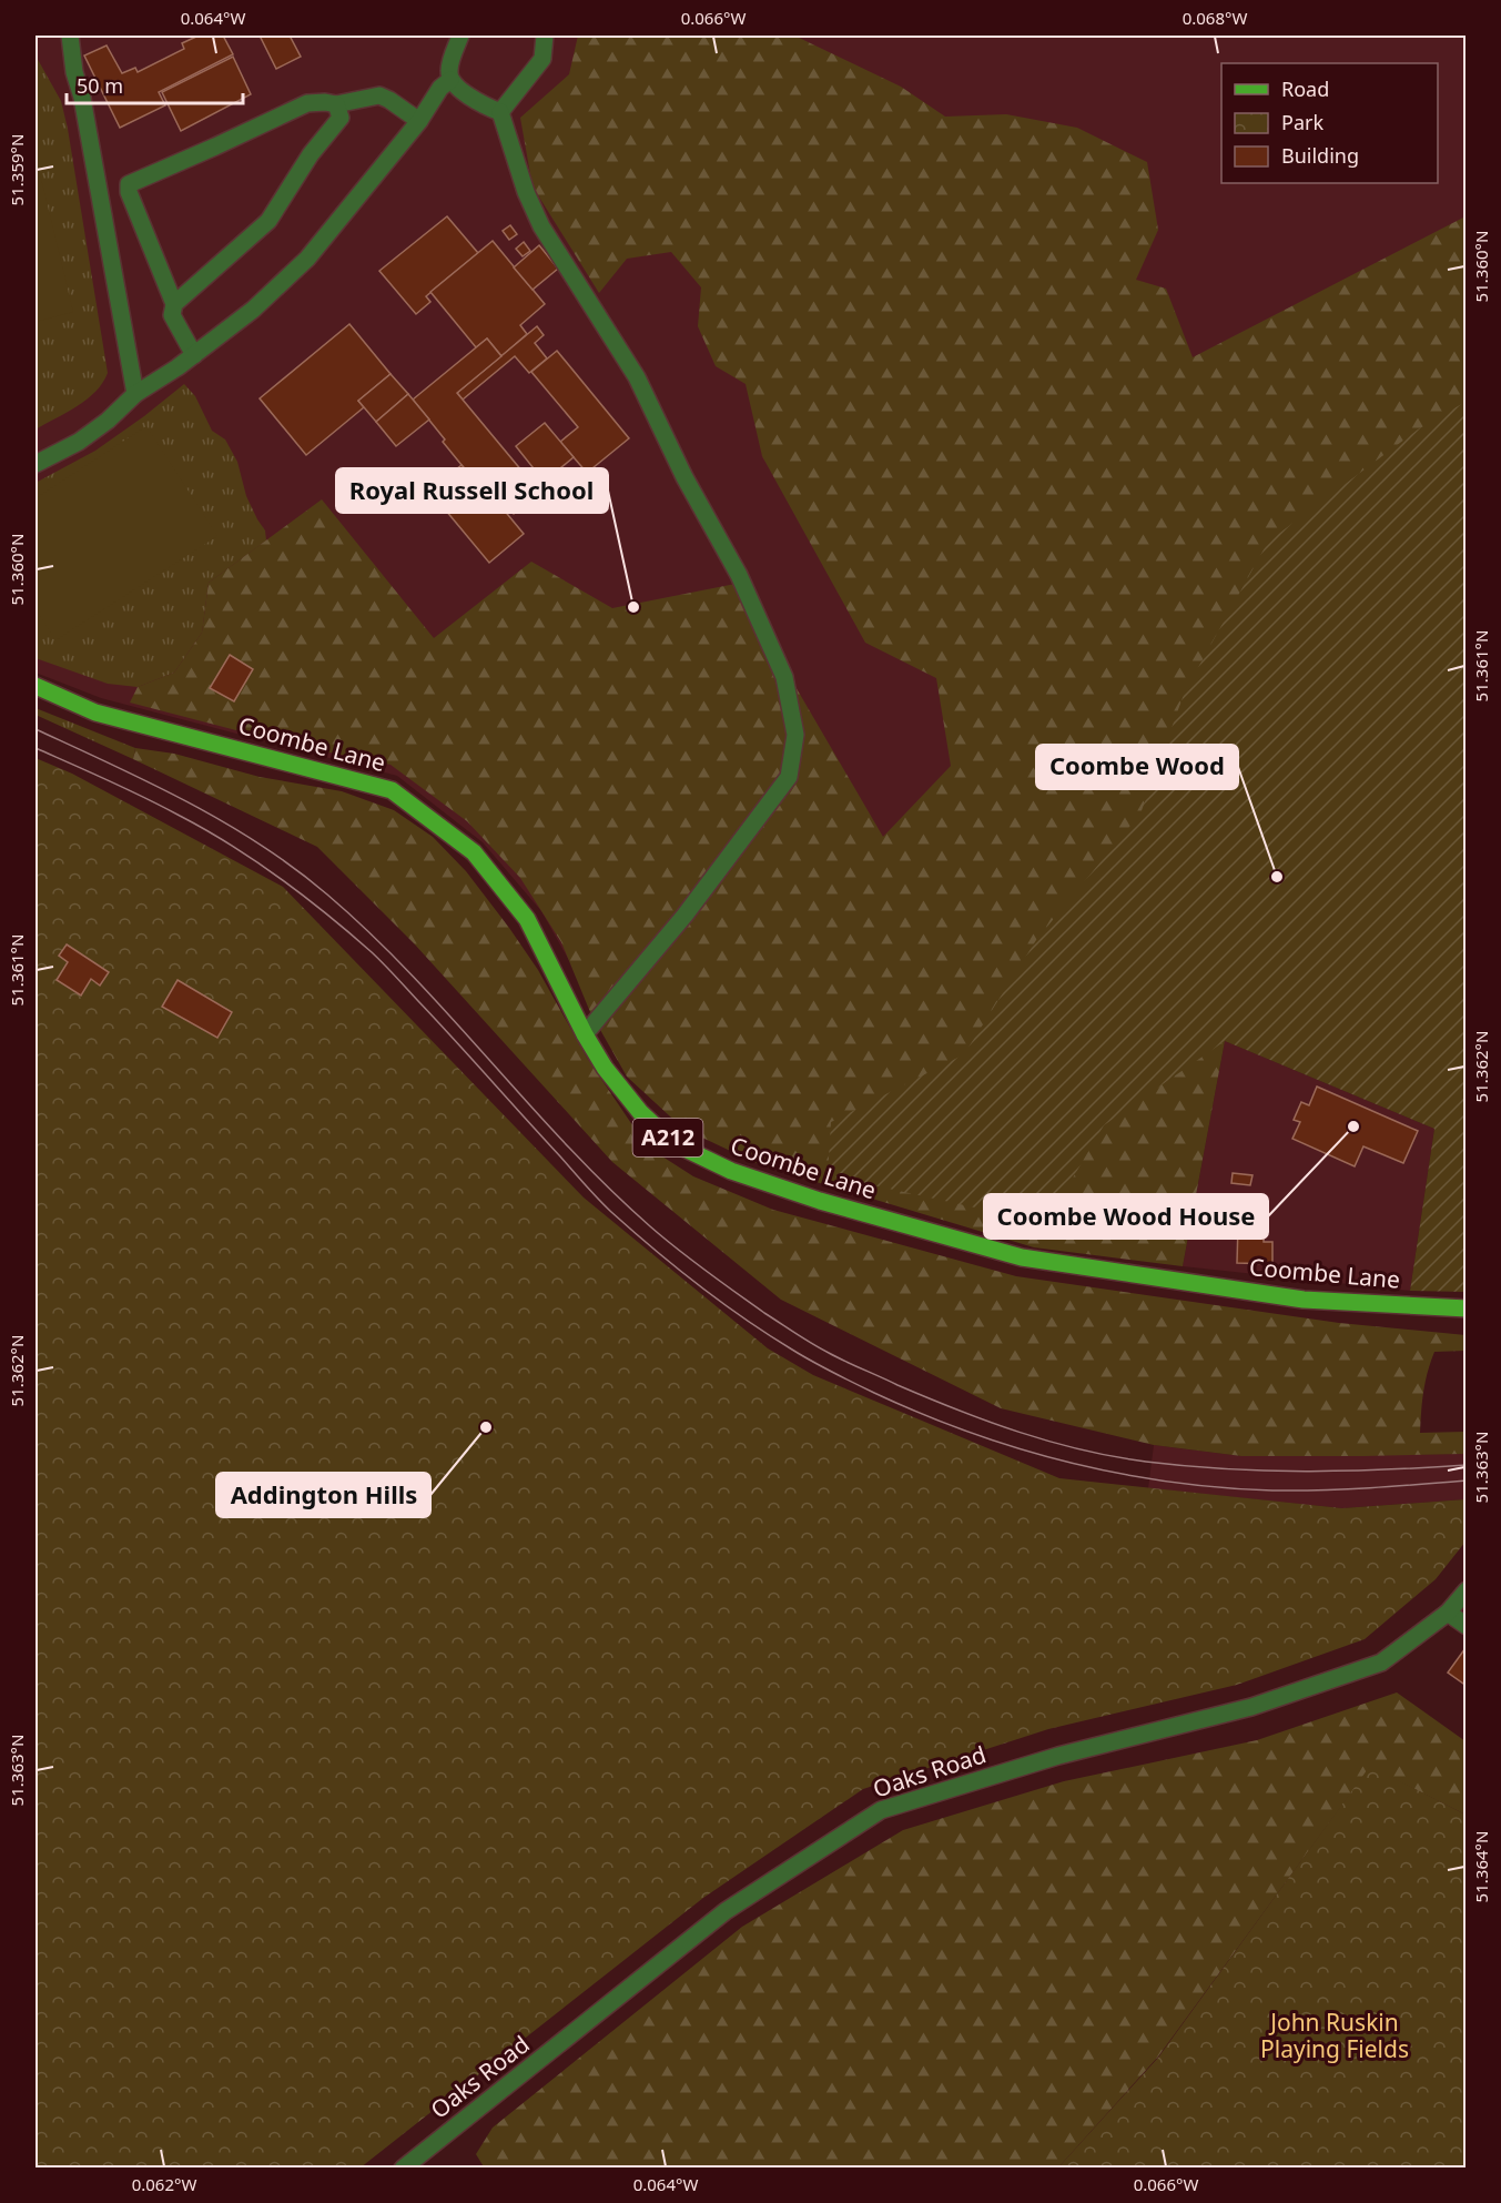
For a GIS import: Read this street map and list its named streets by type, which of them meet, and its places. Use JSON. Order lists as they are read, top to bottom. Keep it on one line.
{"streets":{"main road":["Coombe Lane","A212"],"street":["Oaks Road"]},"parks":["John Ruskin Playing Fields"],"places":["Royal Russell School","Coombe Wood","Coombe Wood House","Addington Hills"],"legend":["Road","Park","Building"],"scale_bar":"50 m","coordinates":["0.064°W","0.066°W","0.068°W","51.359°N","51.360°N","51.361°N","51.362°N","51.363°N","51.364°N","0.062°W"]}
